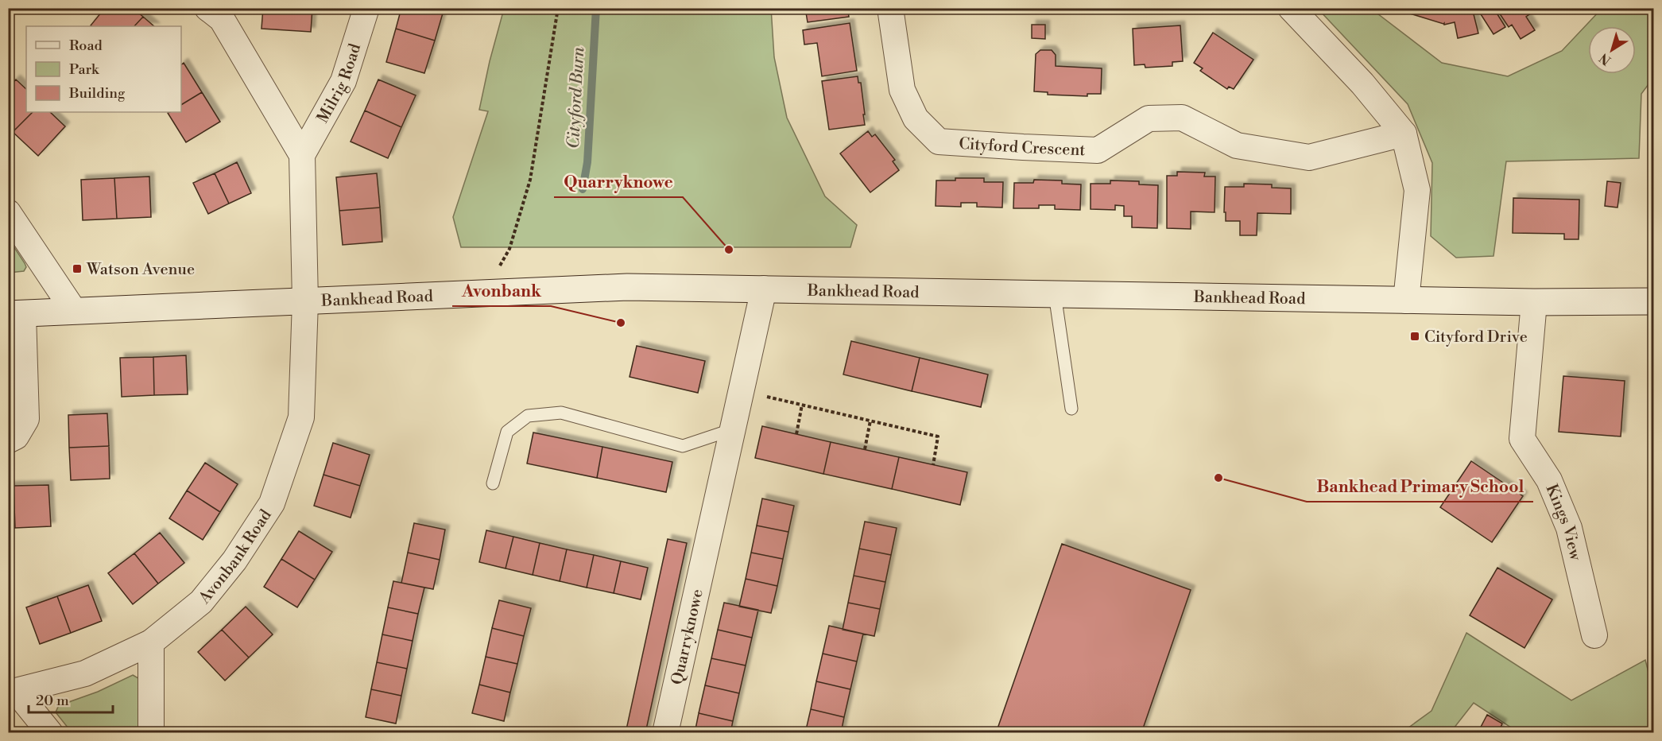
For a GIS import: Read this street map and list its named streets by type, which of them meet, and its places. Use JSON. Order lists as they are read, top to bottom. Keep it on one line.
{"streets":{"street":["Milrig Road","Cityford Crescent","Bankhead Road","Kings View","Avonbank Road","Quarryknowe"]},"crossings":[["Bankhead Road","Kings View"],["Bankhead Road","Avonbank Road"],["Bankhead Road","Quarryknowe"]],"water":["Cityford Burn"],"places":{"other":["Quarryknowe","Avonbank","Bankhead Primary School"],"transit":["Watson Avenue","Cityford Drive"]},"legend":["Road","Park","Building"],"scale_bar":"20 m","north":"bottom left"}
